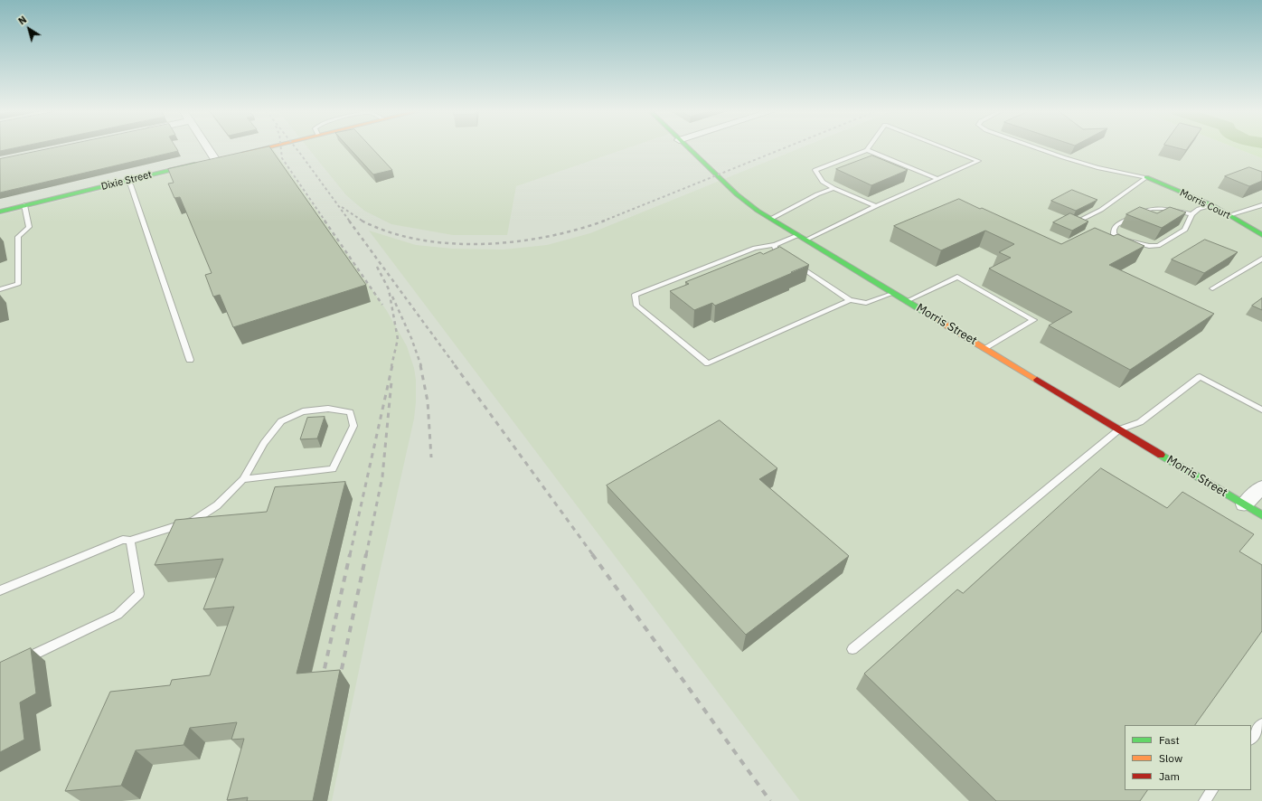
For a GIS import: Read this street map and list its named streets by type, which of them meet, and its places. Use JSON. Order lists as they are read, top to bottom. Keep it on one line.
{"streets":{"street":["Dixie Street","Morris Court","Morris Street"]},"legend":["Fast","Slow","Jam"],"north":"top left"}
